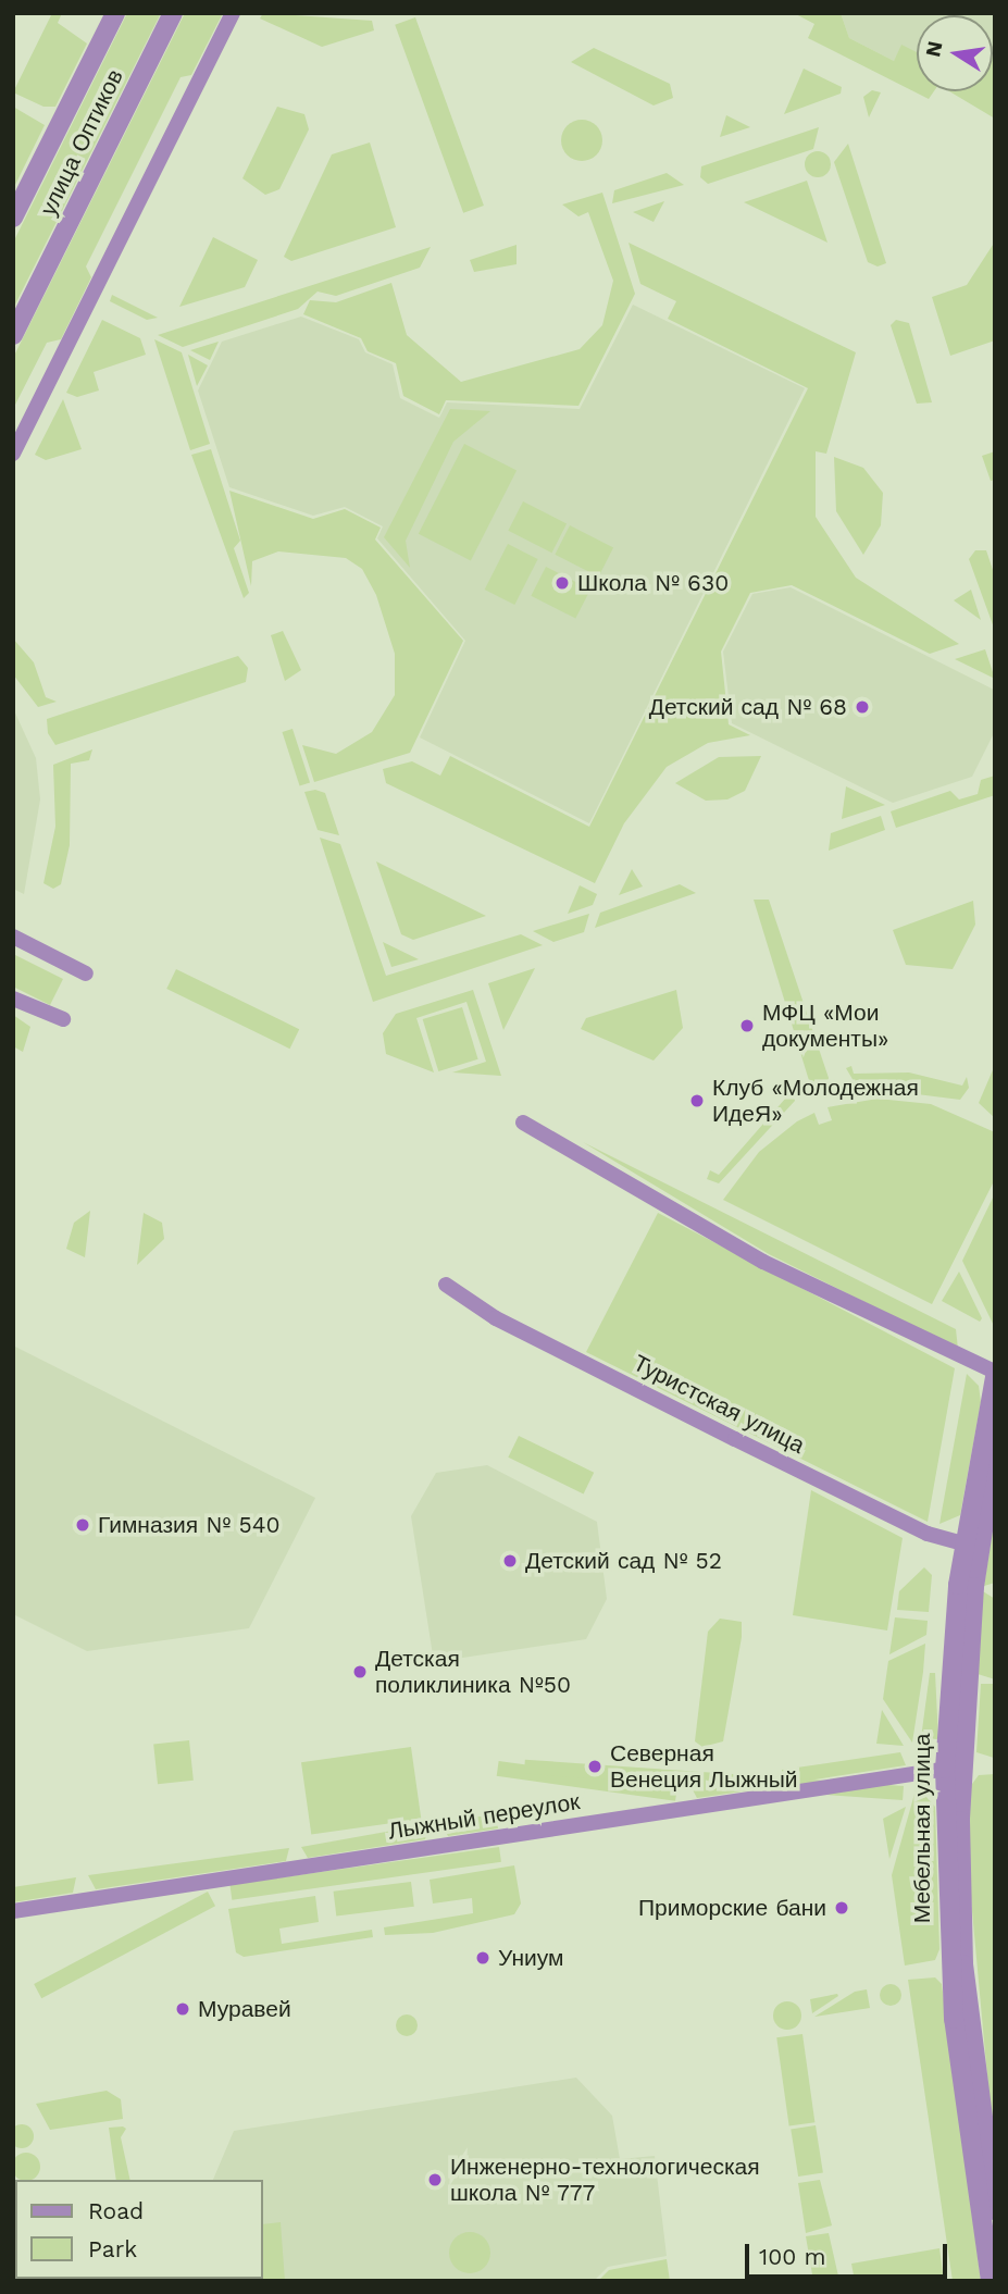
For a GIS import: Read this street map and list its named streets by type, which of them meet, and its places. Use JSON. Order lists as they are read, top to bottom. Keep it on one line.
{"streets":{"street":["улица Оптиков","Туристская улица","Лыжный переулок","Мебельная улица"]},"crossings":[["Туристская улица","Мебельная улица"],["Лыжный переулок","Мебельная улица"]],"places":["Школа № 630","Детский сад № 68","МФЦ «Мои документы»","Клуб «Молодежная ИдеЯ»","Гимназия № 540","Детский сад № 52","Детская поликлиника №50","Северная Венеция Лыжный","Приморские бани","Униум","Муравей","Инженерно-технологическая школа № 777"],"legend":["Road","Park"],"scale_bar":"100 m","north":"left"}
